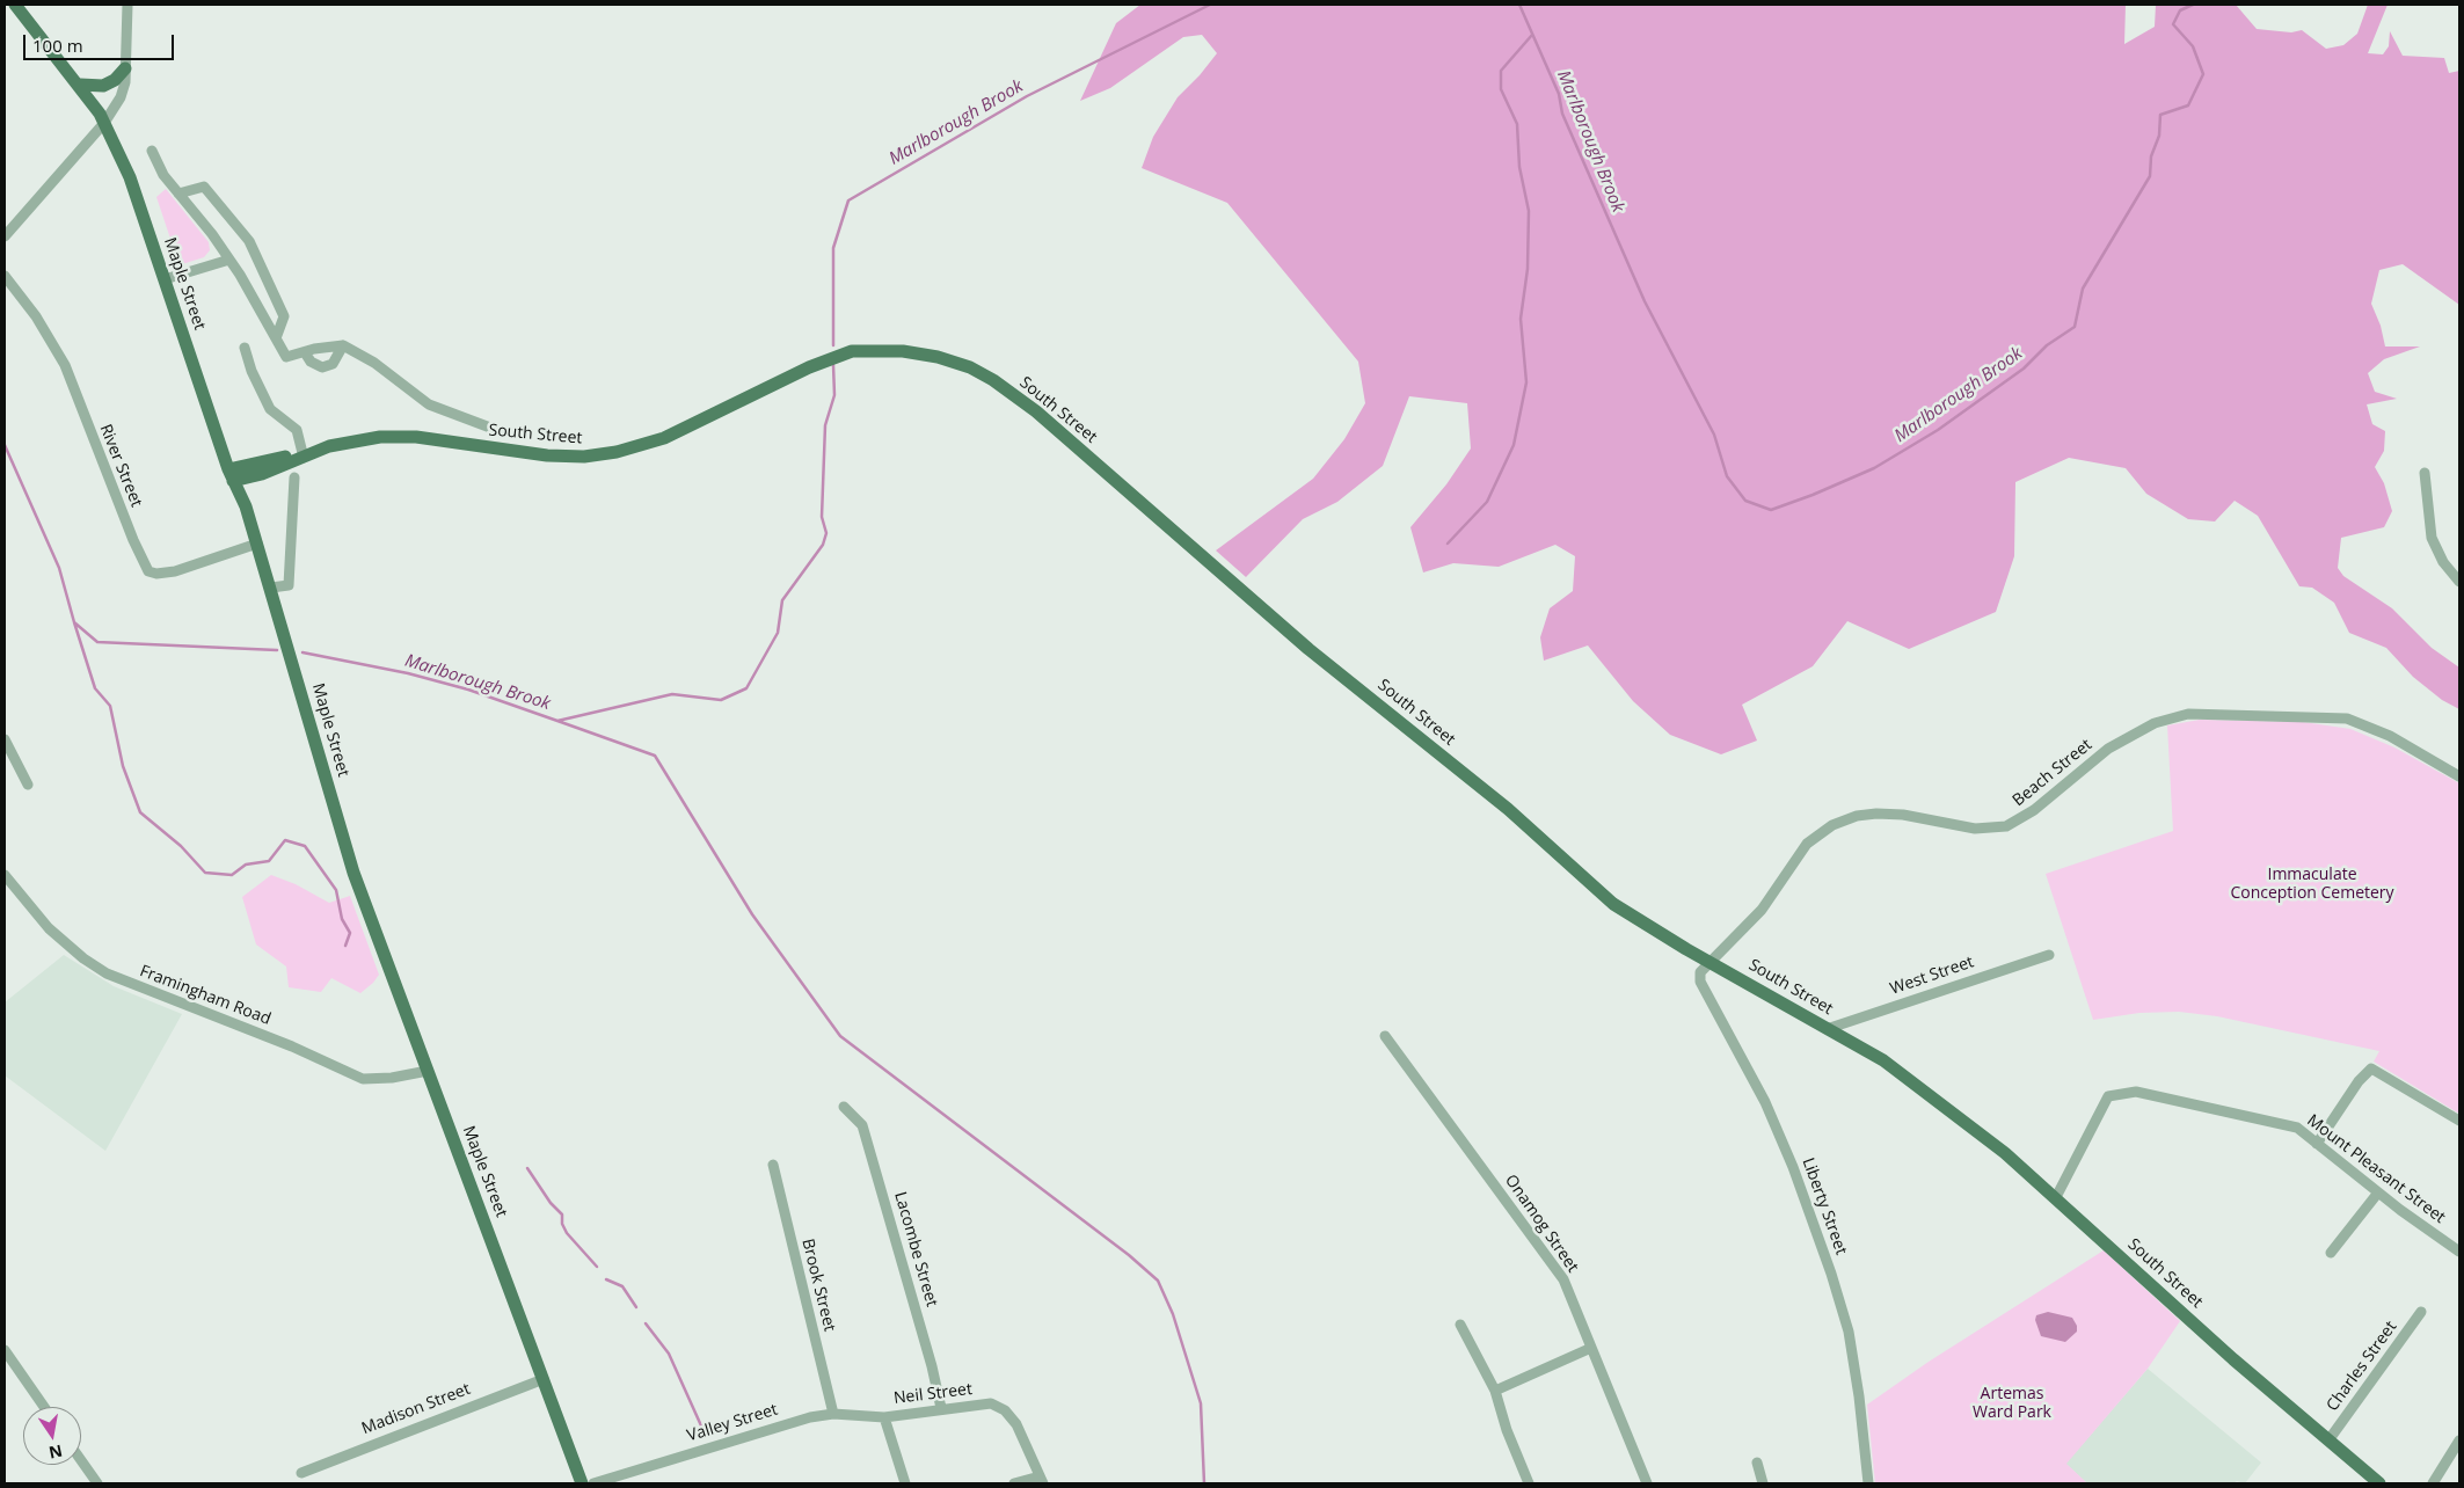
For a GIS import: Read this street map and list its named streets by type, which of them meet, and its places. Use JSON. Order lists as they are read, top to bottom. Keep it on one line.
{"streets":{"main road":["Maple Street","South Street"],"street":["River Street","Beach Street","West Street","Framingham Road","Mount Pleasant Street","Liberty Street","Onamog Street","Lacombe Street","Brook Street","Charles Street","Neil Street","Madison Street","Valley Street"]},"crossings":[["Maple Street","South Street"],["Maple Street","River Street"],["Maple Street","Framingham Road"],["Maple Street","Madison Street"],["South Street","Beach Street"],["South Street","West Street"],["South Street","Mount Pleasant Street"],["South Street","Liberty Street"],["South Street","Charles Street"],["Beach Street","Liberty Street"],["Lacombe Street","Neil Street"],["Brook Street","Valley Street"],["Neil Street","Valley Street"]],"water":["Marlborough Brook"],"parks":["Immaculate Conception Cemetery","Artemas Ward Park"],"scale_bar":"100 m","north":"bottom"}
